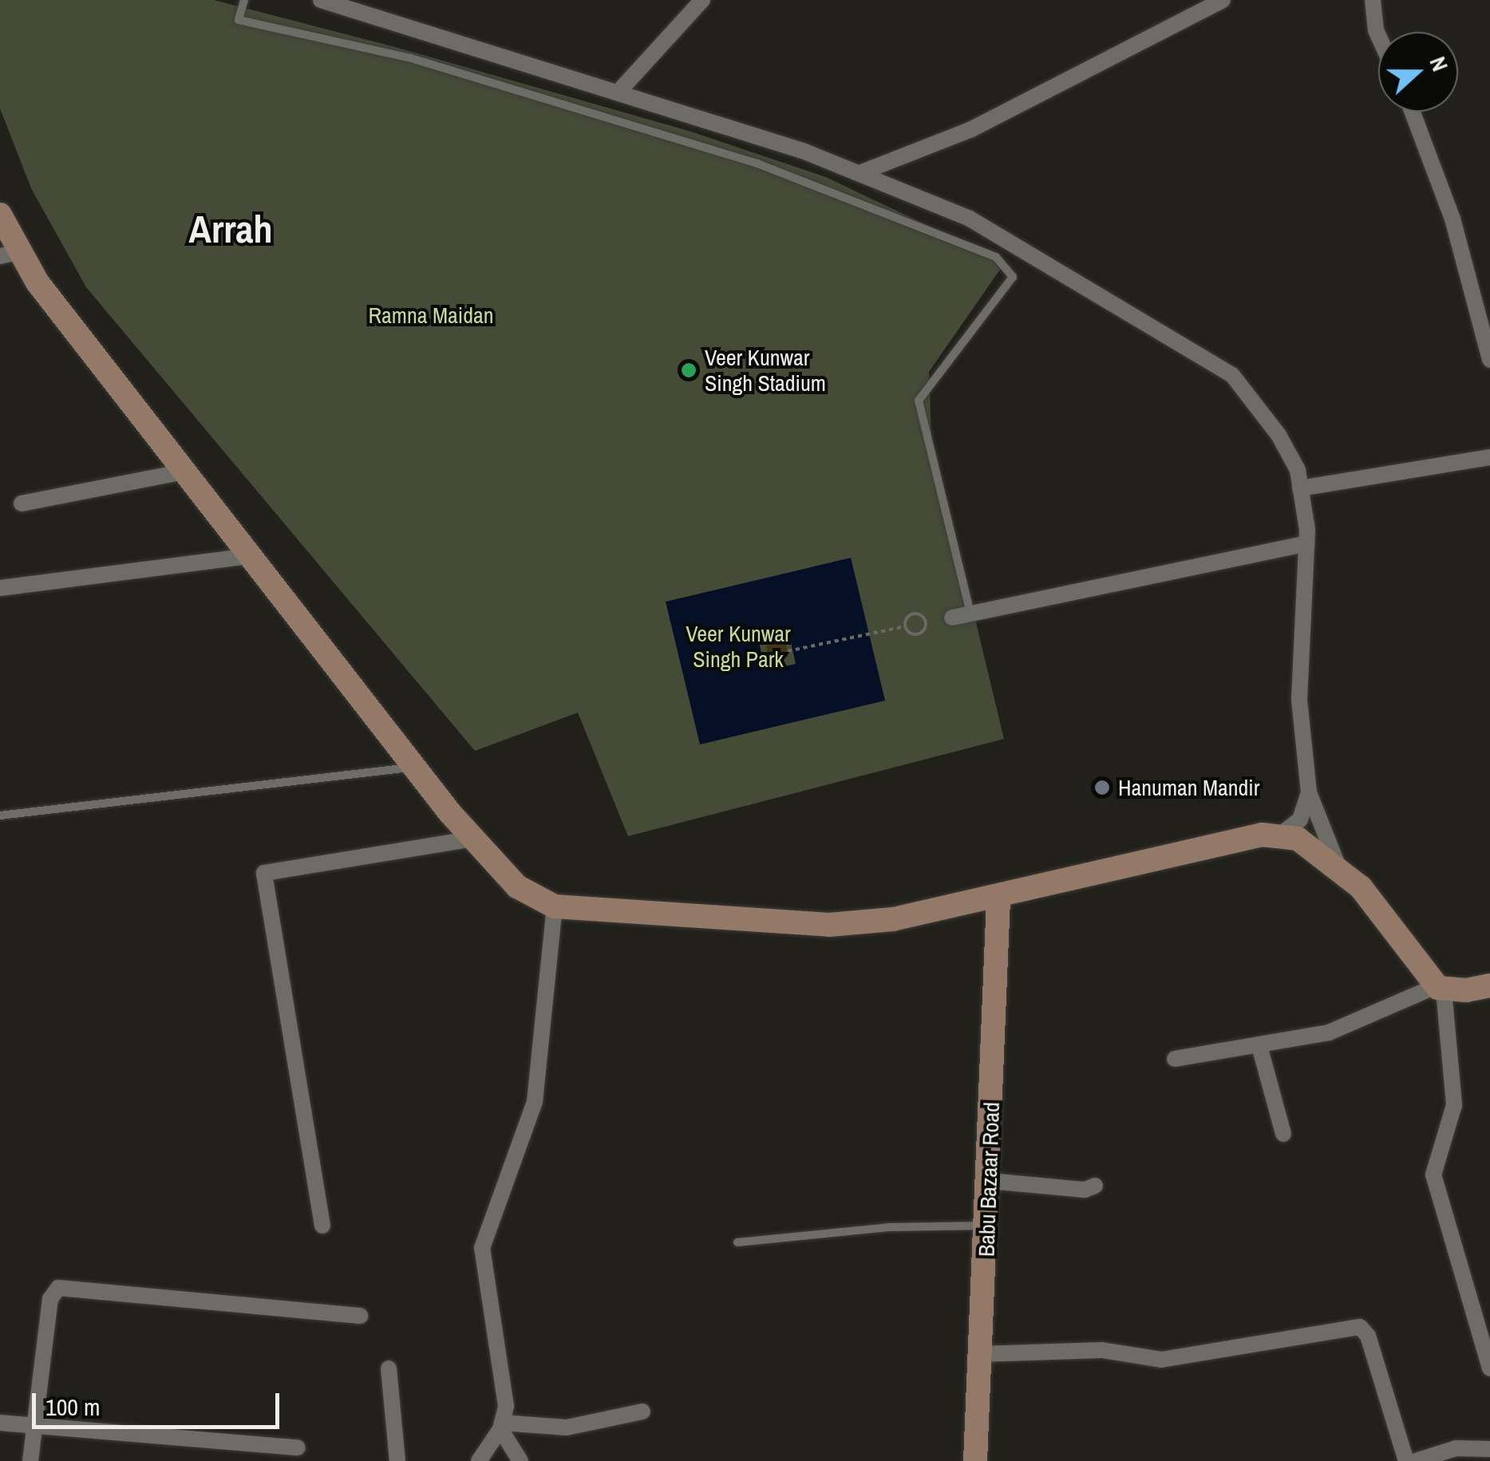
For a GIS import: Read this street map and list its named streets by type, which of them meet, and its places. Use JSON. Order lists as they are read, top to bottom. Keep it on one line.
{"streets":{"street":["Babu Bazaar Road"]},"districts":["Arrah"],"parks":["Ramna Maidan","Veer Kunwar Singh Park"],"places":["Veer Kunwar Singh Stadium","Hanuman Mandir"],"scale_bar":"100 m","north":"right"}
